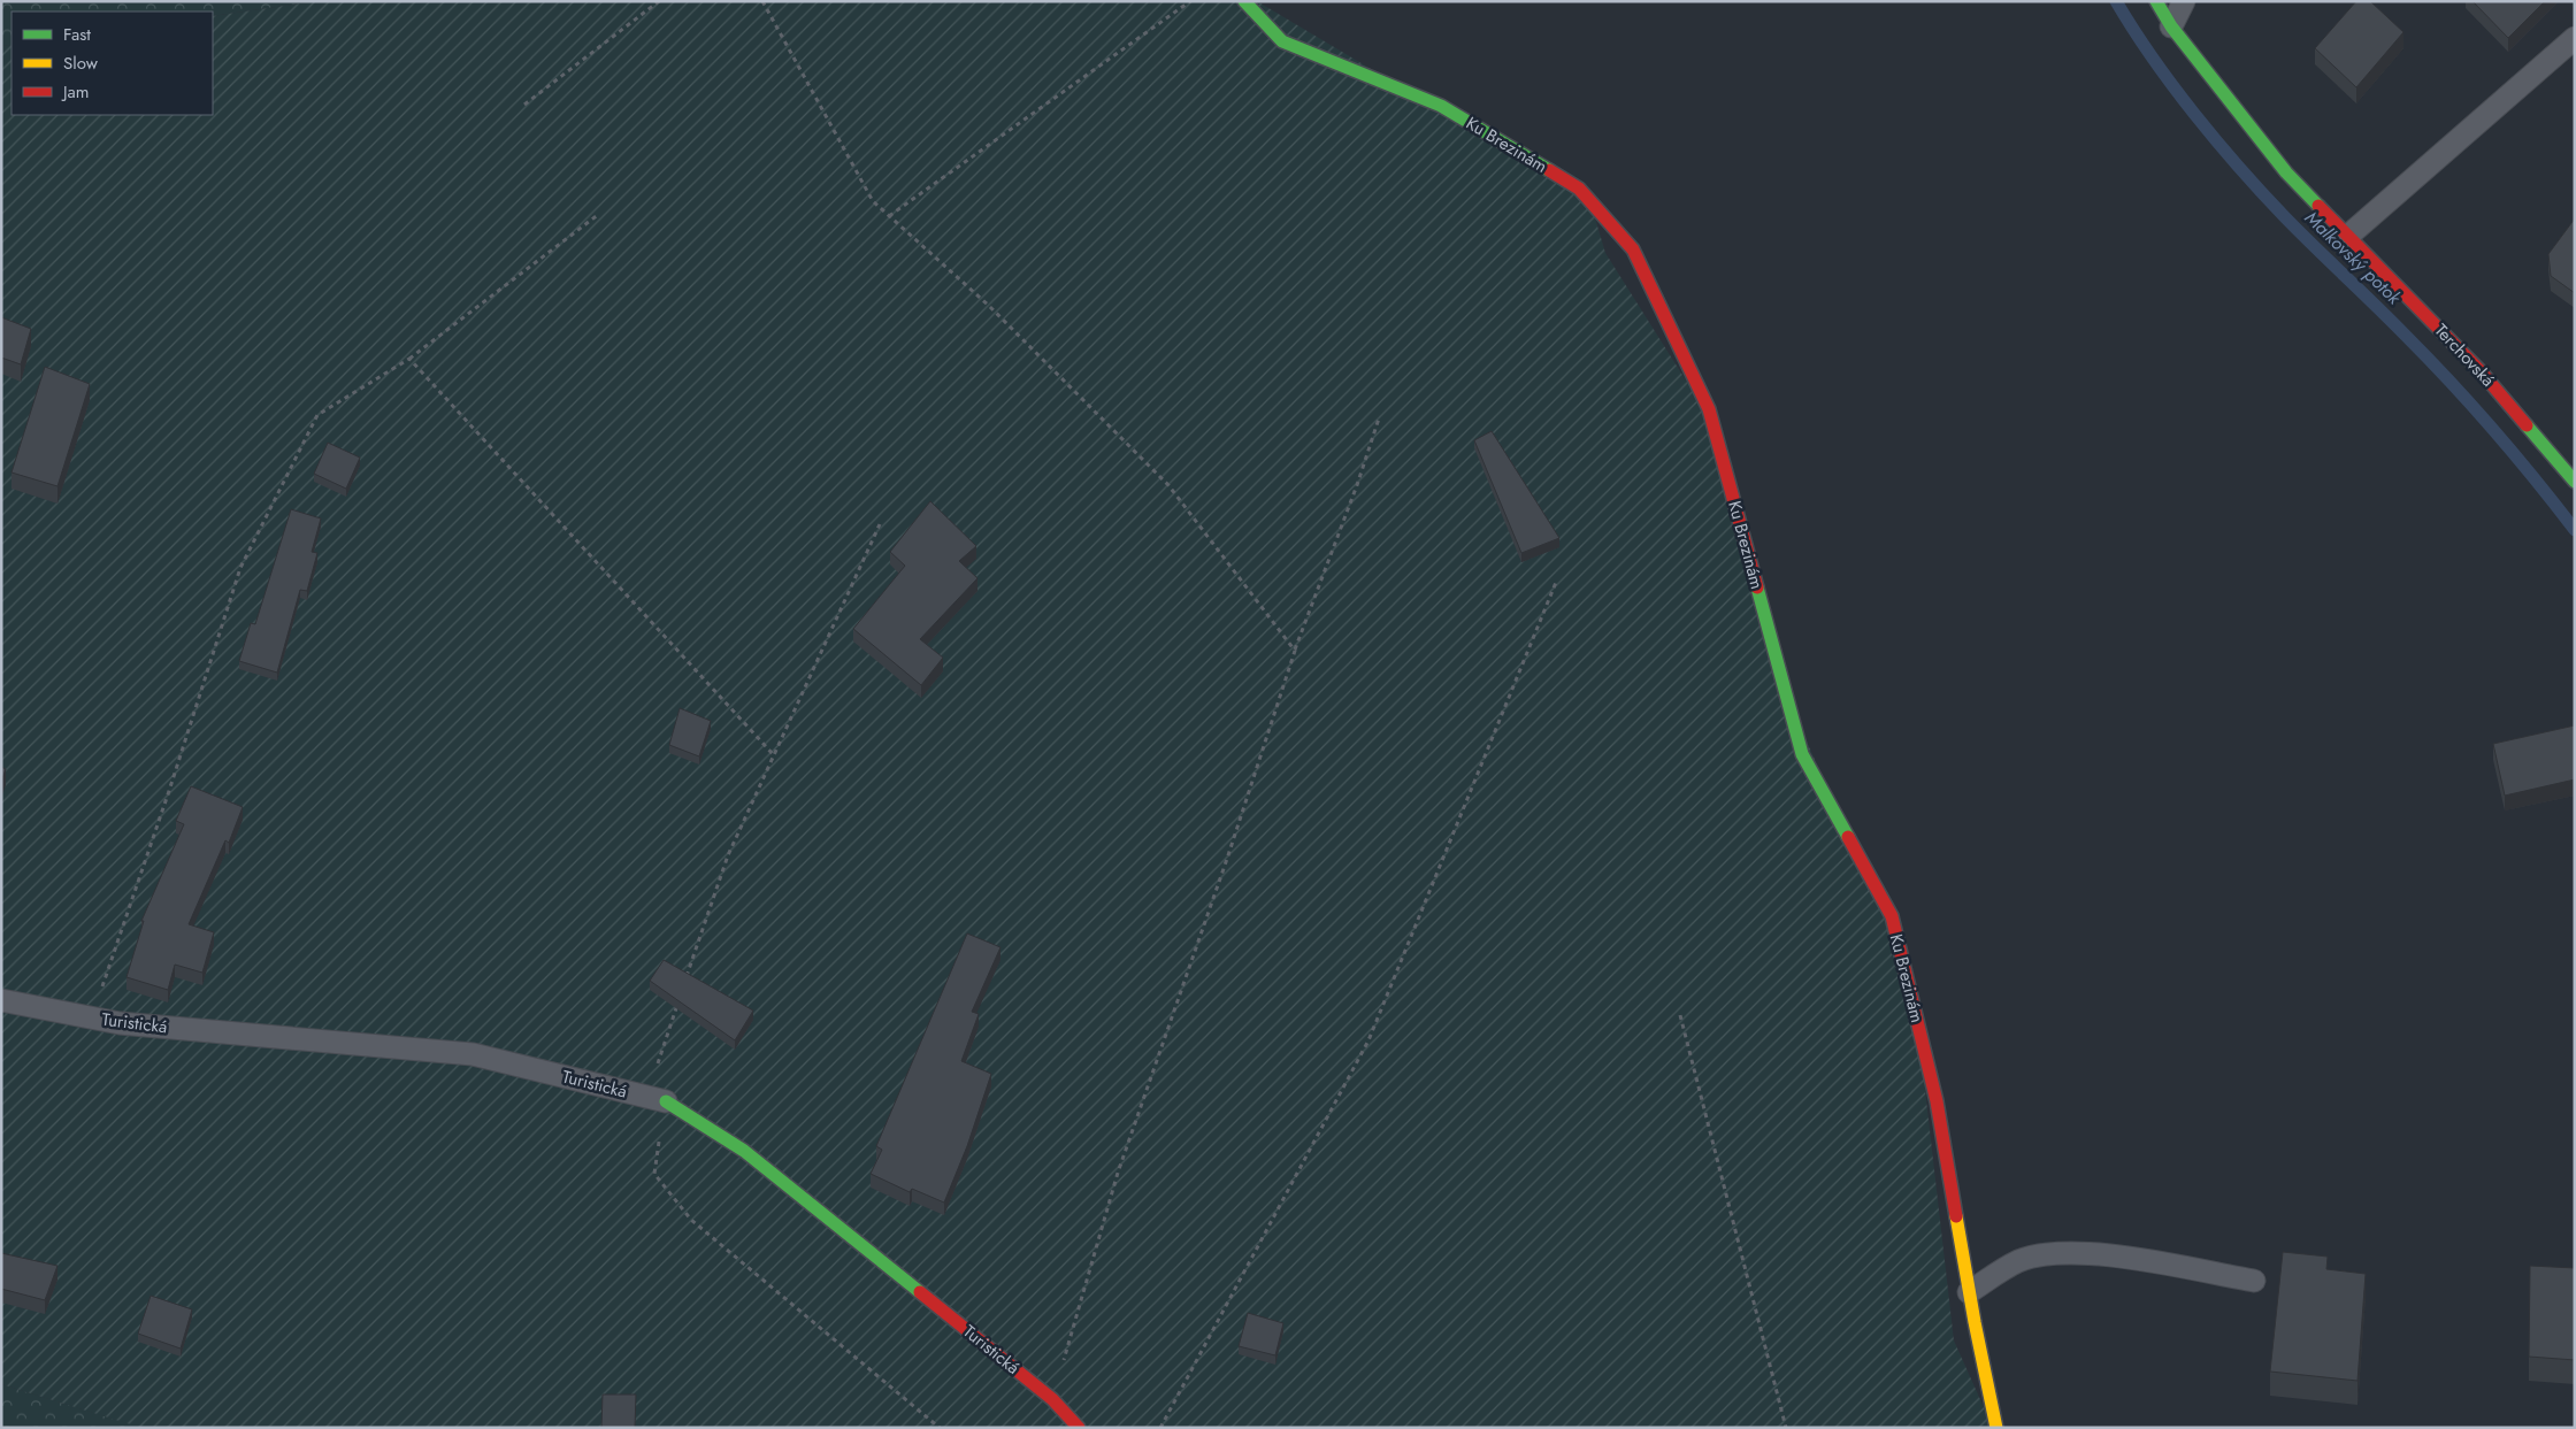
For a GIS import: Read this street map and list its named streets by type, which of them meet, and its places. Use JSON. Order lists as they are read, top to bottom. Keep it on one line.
{"streets":{"street":["Ku Brezinám","Terchovská","Turistická"]},"water":["Malkovský potok"],"legend":["Fast","Slow","Jam"]}
